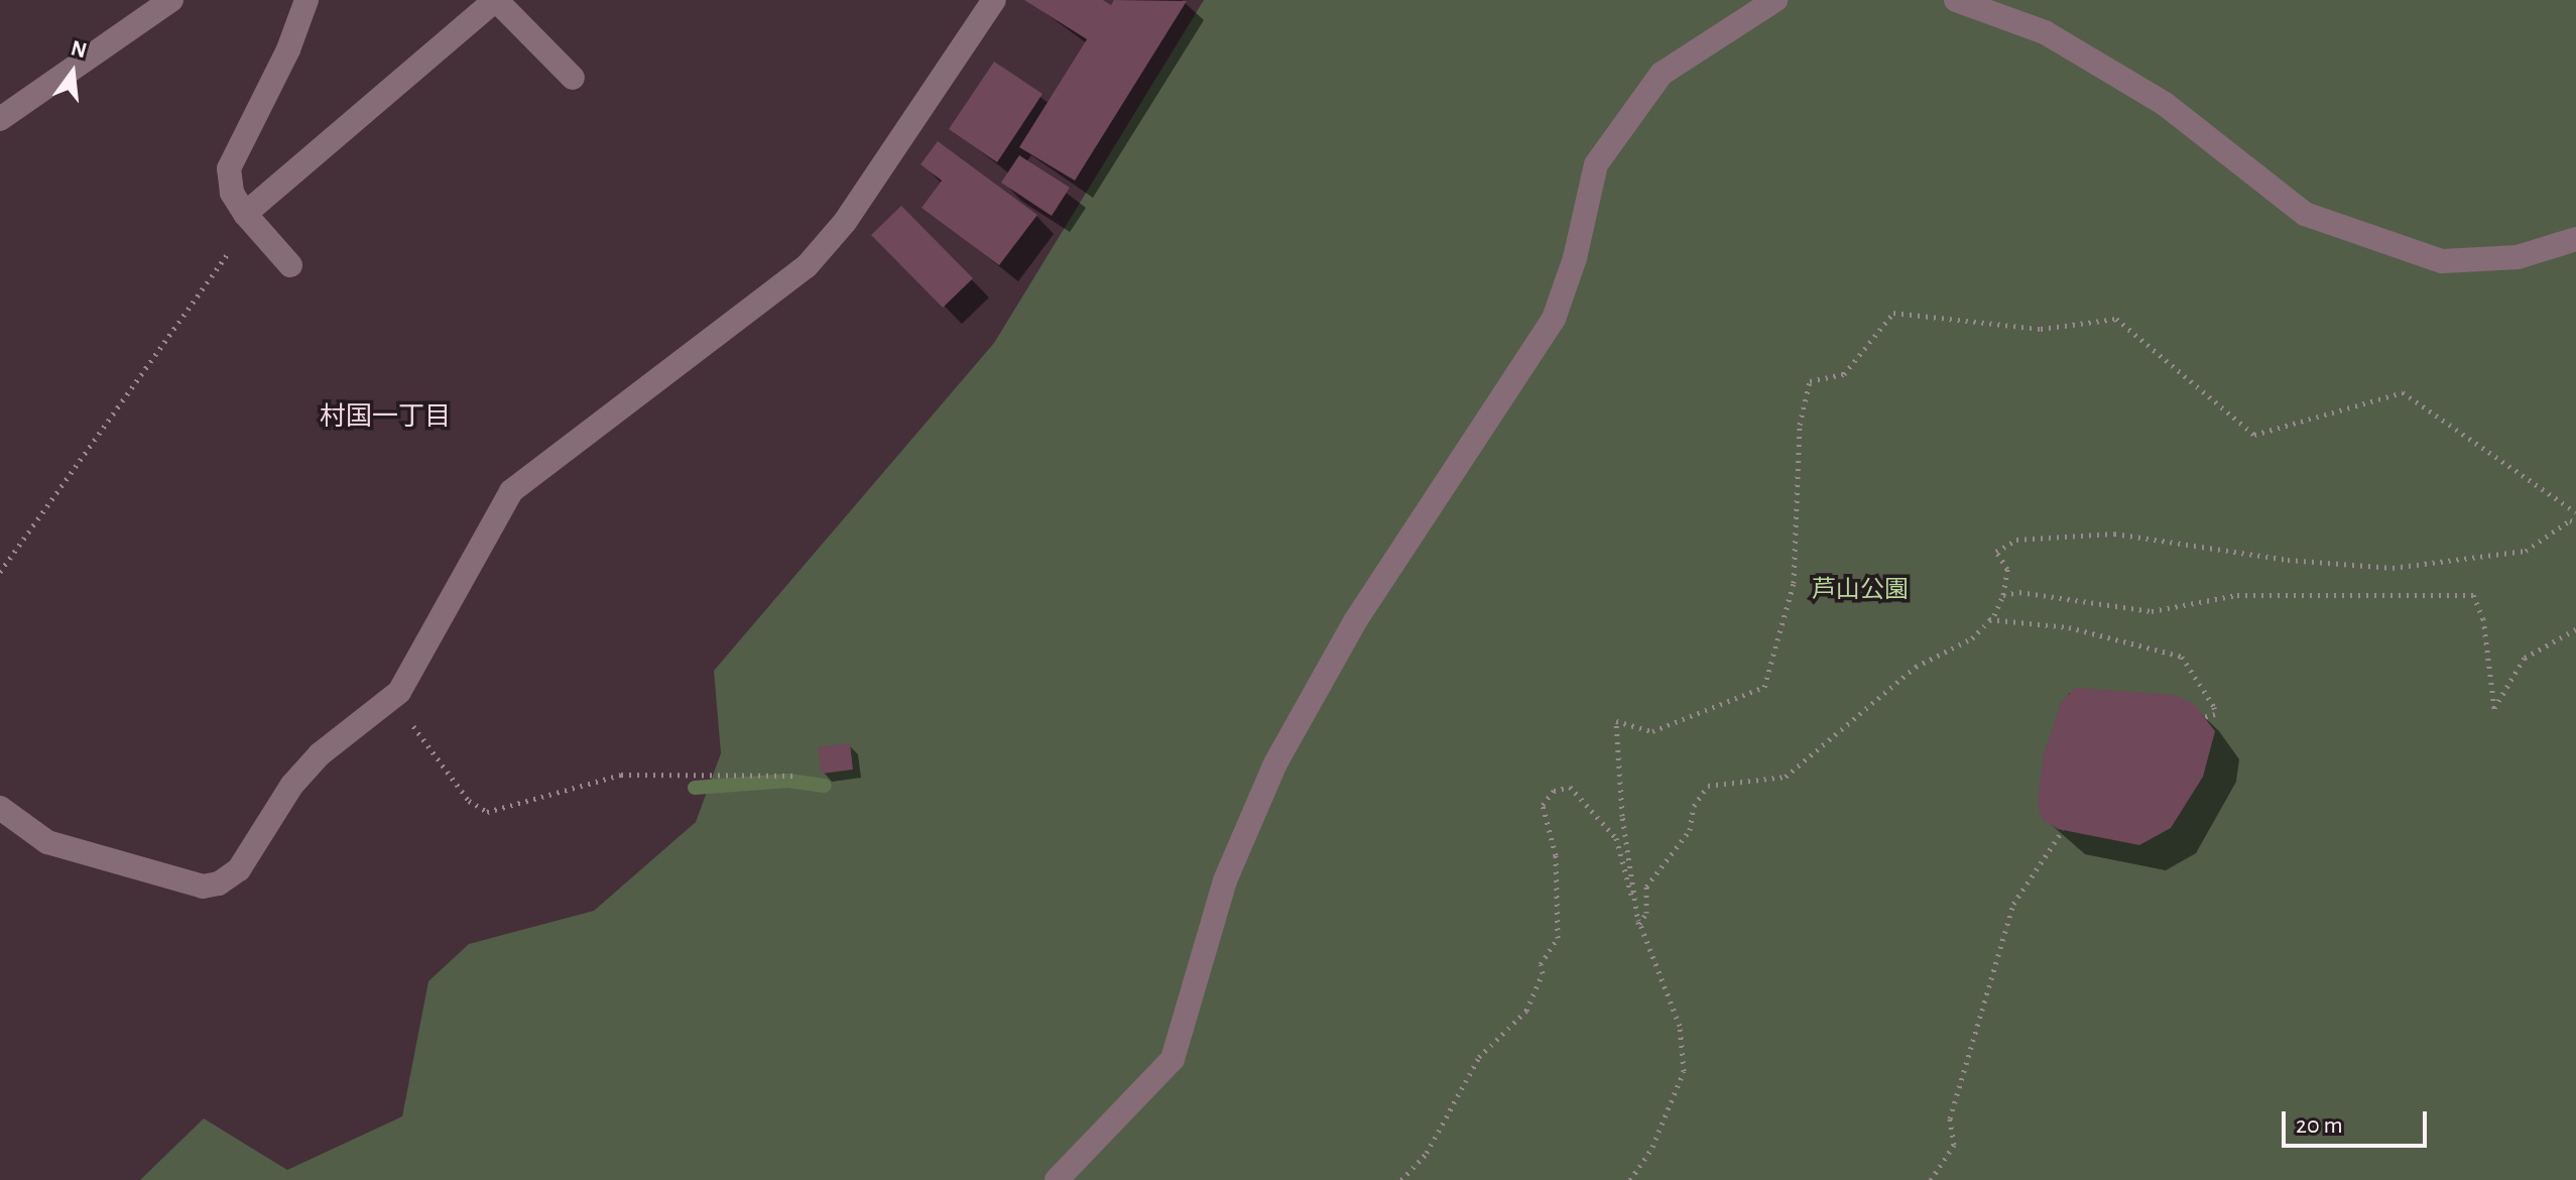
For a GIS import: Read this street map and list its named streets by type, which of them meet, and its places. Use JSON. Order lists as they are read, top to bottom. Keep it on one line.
{"districts":["村国一丁目"],"parks":["芦山公園"],"scale_bar":"20 m","north":"top"}
